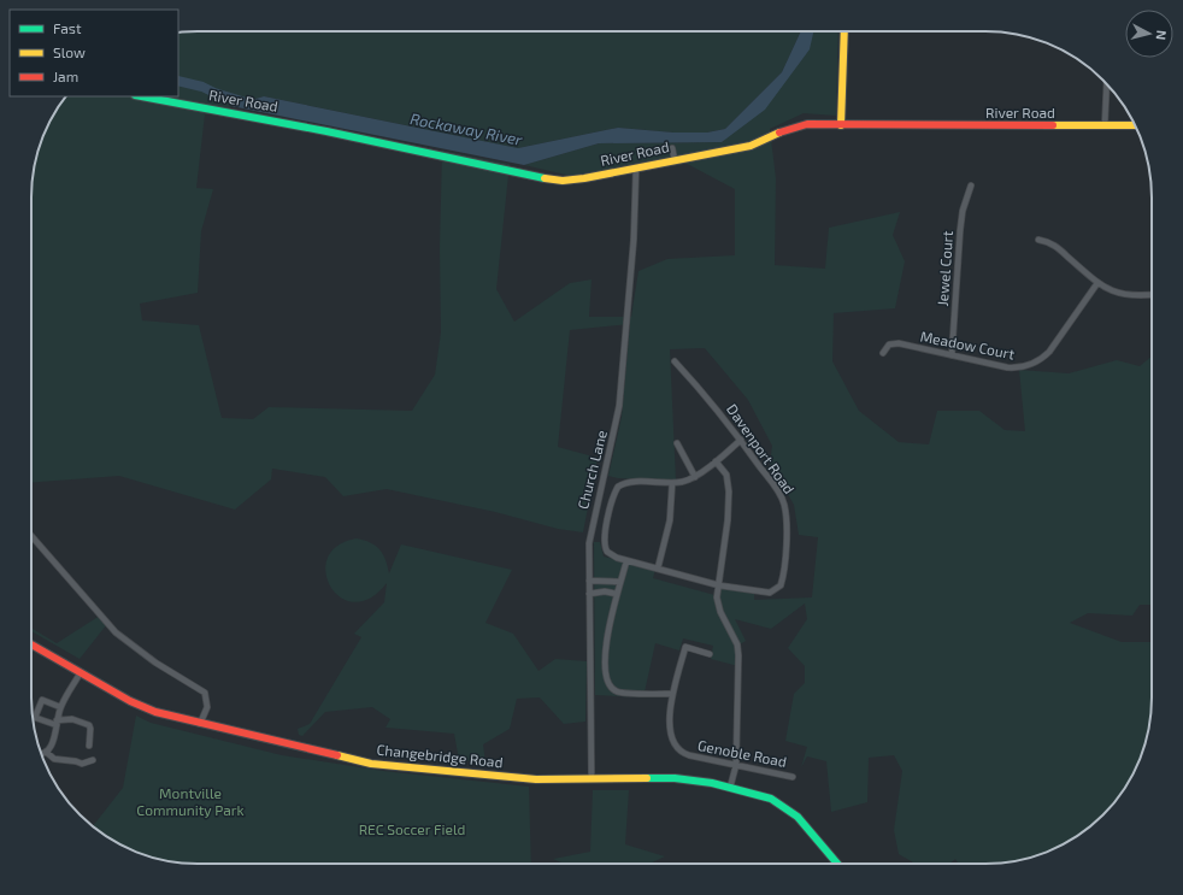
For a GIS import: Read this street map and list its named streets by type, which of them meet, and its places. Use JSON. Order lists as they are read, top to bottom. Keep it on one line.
{"streets":{"street":["River Road","Jewel Court","Meadow Court","Davenport Road","Church Lane","Genoble Road","Changebridge Road"]},"crossings":[["River Road","Church Lane"],["Jewel Court","Meadow Court"],["Church Lane","Changebridge Road"]],"water":["Rockaway River"],"parks":["Montville Community Park","REC Soccer Field"],"legend":["Fast","Slow","Jam"],"north":"right"}
